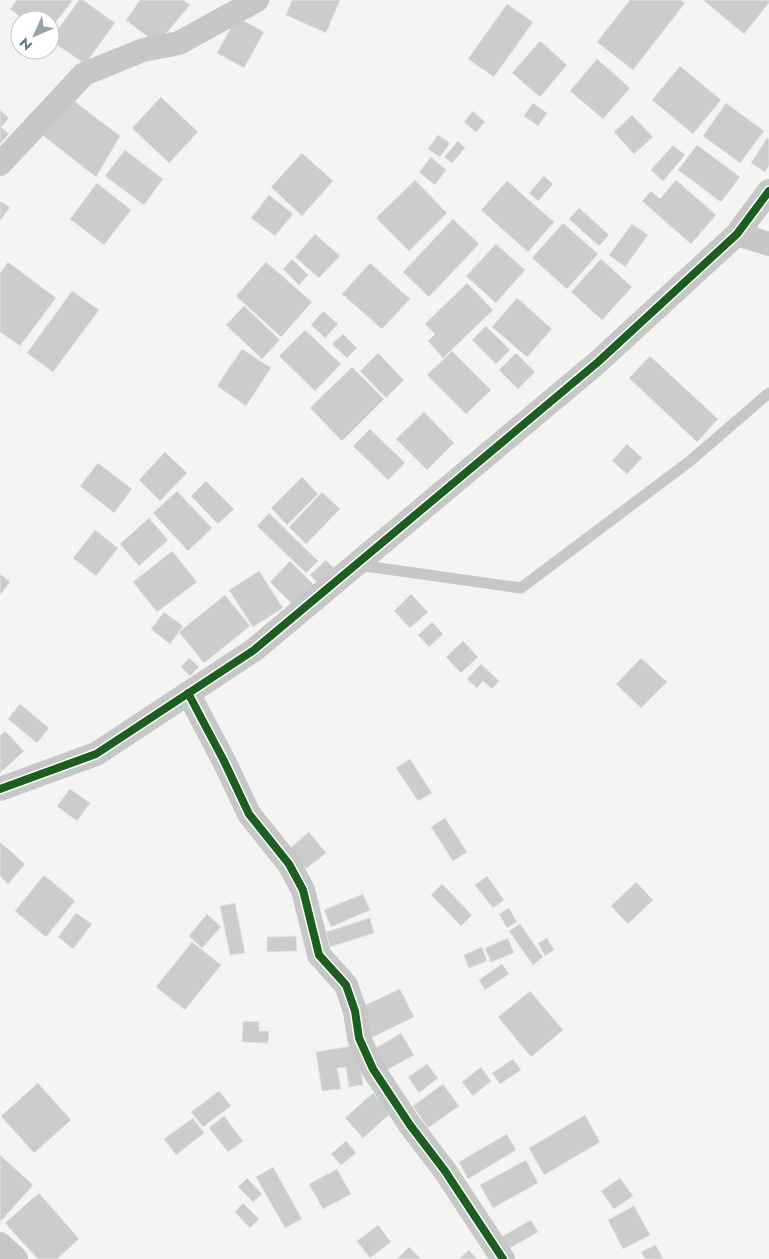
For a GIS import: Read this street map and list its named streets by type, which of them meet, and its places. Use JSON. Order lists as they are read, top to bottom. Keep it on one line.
{"north":"bottom left"}
